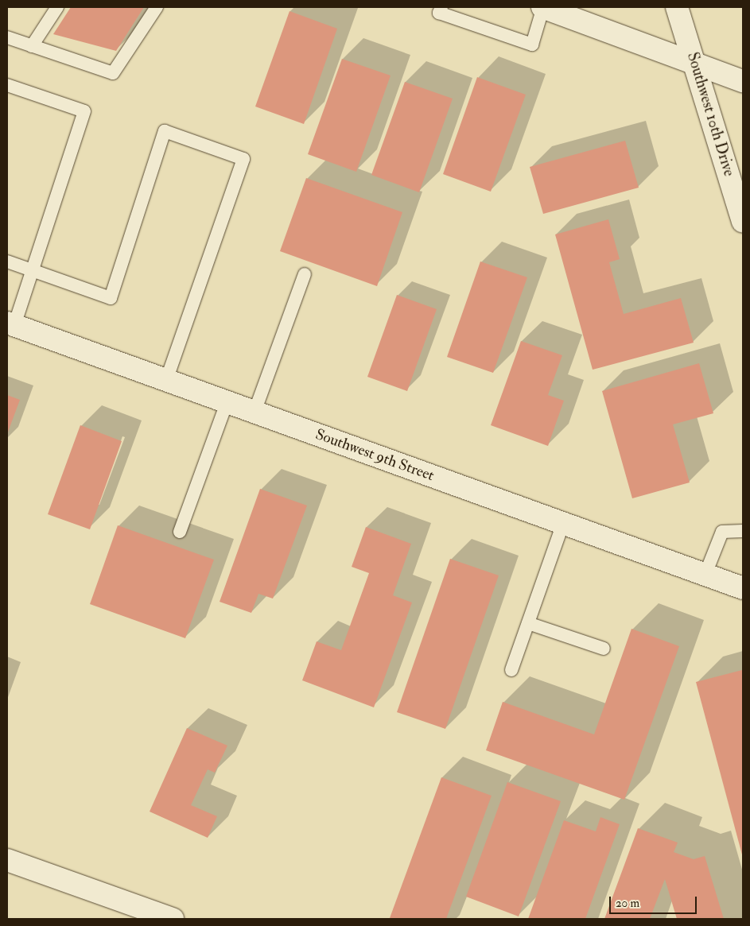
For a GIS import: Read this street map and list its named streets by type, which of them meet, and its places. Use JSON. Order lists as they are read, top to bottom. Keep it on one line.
{"streets":{"street":["Southwest 10th Drive","Southwest 9th Street"]},"scale_bar":"20 m"}
